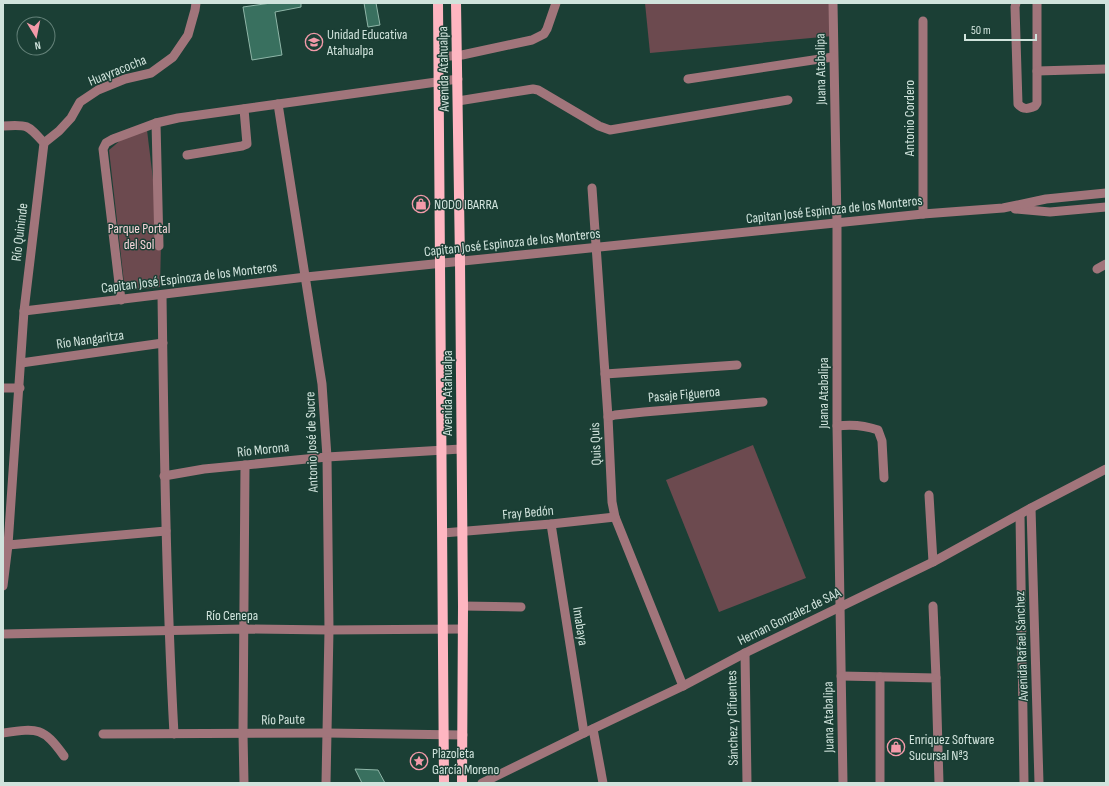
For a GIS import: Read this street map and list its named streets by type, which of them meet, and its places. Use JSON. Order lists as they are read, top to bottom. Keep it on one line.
{"streets":{"main road":["Avenida Atahualpa"],"street":["Juana Atabalipa","Huayracocha","Antonio Cordero","Capitan José Espinoza de los Monteros","Río Quininde","Río Nangaritza","Pasaje Figueroa","Antonio José de Sucre","Quis Quis","Río Morona","Fray Bedón","Río Cenepa","Hernan Gonzalez de SAA","Imabaya","Avenida Rafael Sánchez","Sánchez y Cifuentes","Río Paute"]},"crossings":[["Avenida Atahualpa","Capitan José Espinoza de los Monteros"],["Avenida Atahualpa","Río Morona"],["Avenida Atahualpa","Fray Bedón"],["Avenida Atahualpa","Río Cenepa"],["Avenida Atahualpa","Río Paute"],["Juana Atabalipa","Capitan José Espinoza de los Monteros"],["Juana Atabalipa","Hernan Gonzalez de SAA"],["Huayracocha","Río Quininde"],["Antonio Cordero","Capitan José Espinoza de los Monteros"],["Capitan José Espinoza de los Monteros","Río Quininde"],["Capitan José Espinoza de los Monteros","Antonio José de Sucre"],["Capitan José Espinoza de los Monteros","Quis Quis"],["Río Quininde","Río Nangaritza"],["Pasaje Figueroa","Quis Quis"],["Antonio José de Sucre","Río Morona"],["Antonio José de Sucre","Río Cenepa"],["Antonio José de Sucre","Río Paute"],["Quis Quis","Fray Bedón"],["Quis Quis","Hernan Gonzalez de SAA"],["Fray Bedón","Imabaya"],["Hernan Gonzalez de SAA","Imabaya"],["Hernan Gonzalez de SAA","Avenida Rafael Sánchez"],["Hernan Gonzalez de SAA","Sánchez y Cifuentes"]],"parks":["Parque Portal del Sol"],"places":{"school or university":["Unidad Educativa Atahualpa"],"shop":["NODO IBARRA","Enriquez Software Sucursal Nª3"],"place":["Plazoleta García Moreno"]},"scale_bar":"50 m","north":"bottom"}
